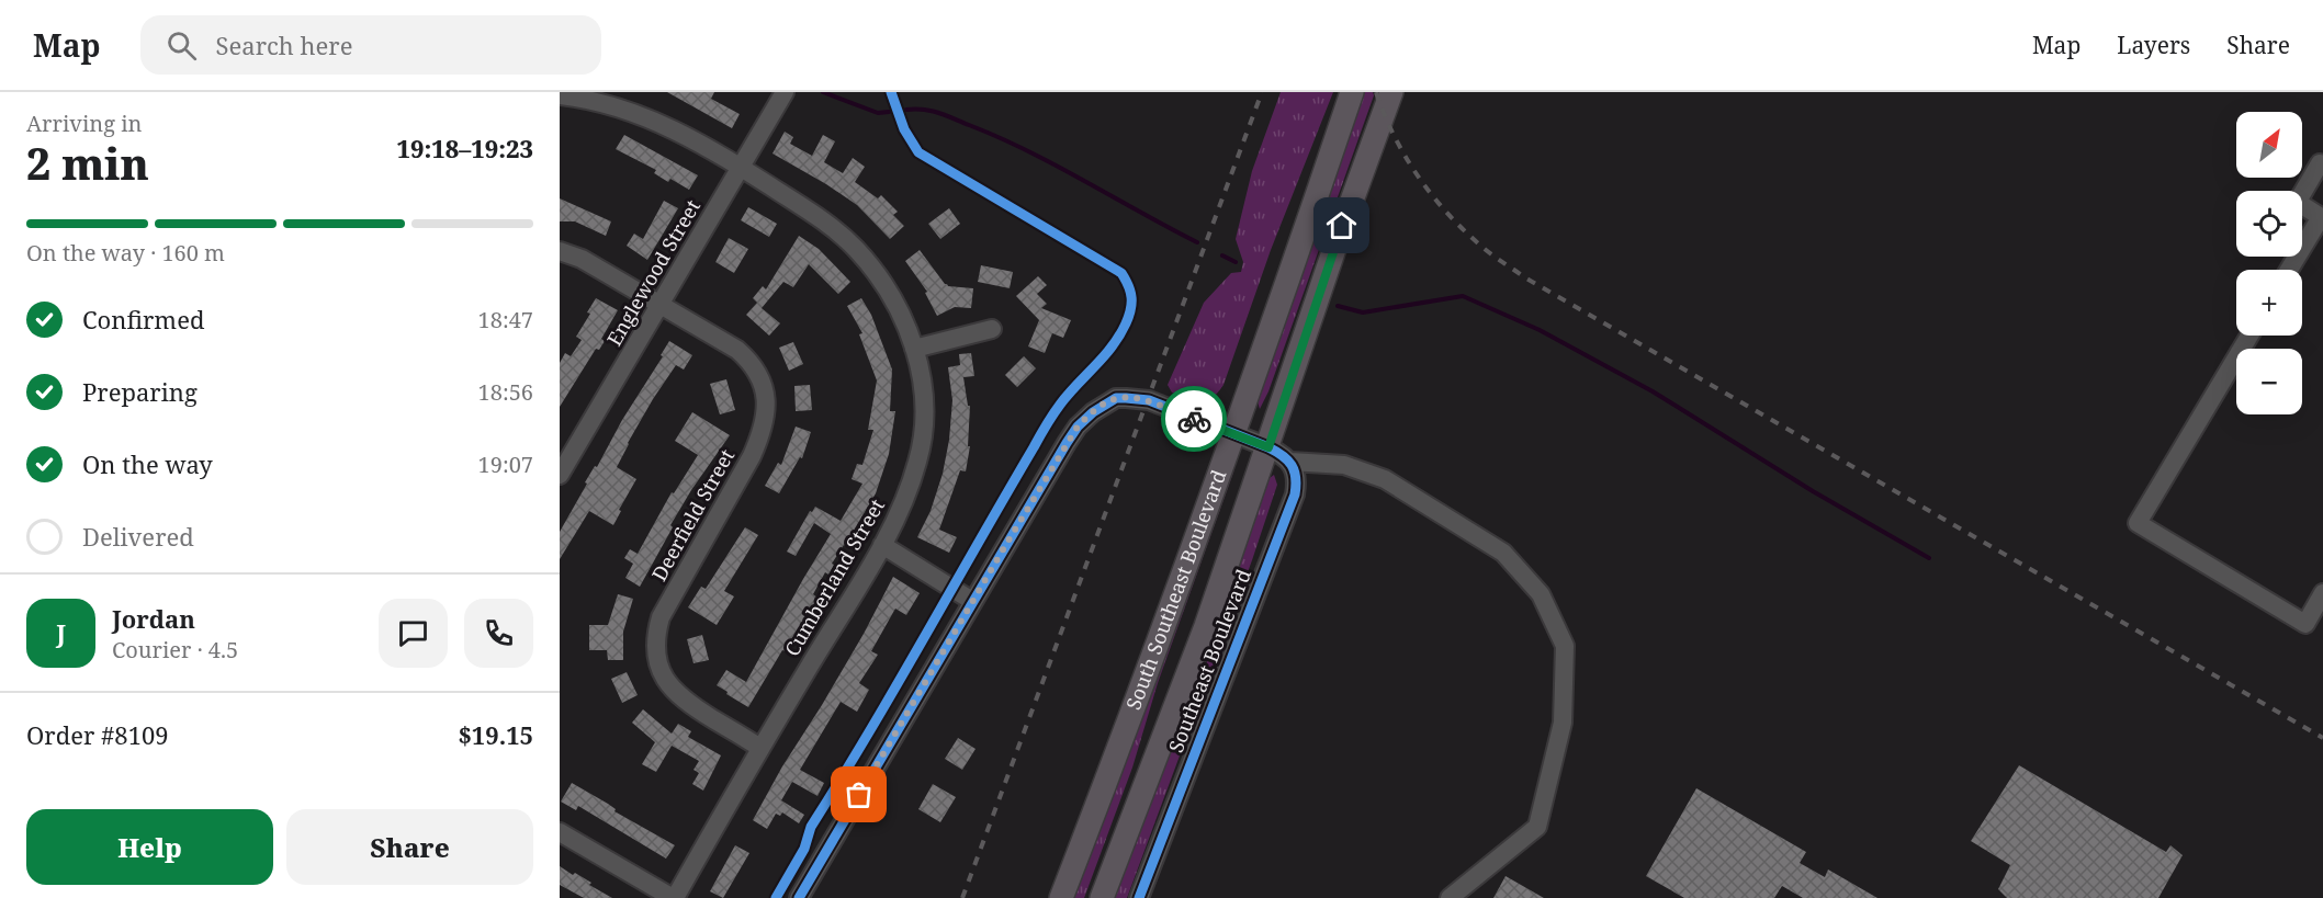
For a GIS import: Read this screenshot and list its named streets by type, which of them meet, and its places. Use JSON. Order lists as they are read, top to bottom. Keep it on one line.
{"streets":{"main road":["South Southeast Boulevard"],"street":["Englewood Street","Deerfield Street","Cumberland Street","Southeast Boulevard"]},"crossings":[["Englewood Street","Deerfield Street"],["Englewood Street","Cumberland Street"],["Deerfield Street","Cumberland Street"]],"north":"top right","page":{"header":"Map","search":"Search here","nav":["Map","Layers","Share"],"heading":["2 min","Arriving in","19:18–19:23"],"panel":["Jordan","Courier · 4.5","Order #8109","$19.15"],"map_buttons":["+","−"],"bar":"On the way · 160 m","list":[["Confirmed","18:47"],["Preparing","18:56"],["On the way","19:07"],"Delivered"],"round":"J","buttons":["Help","Share"]}}
